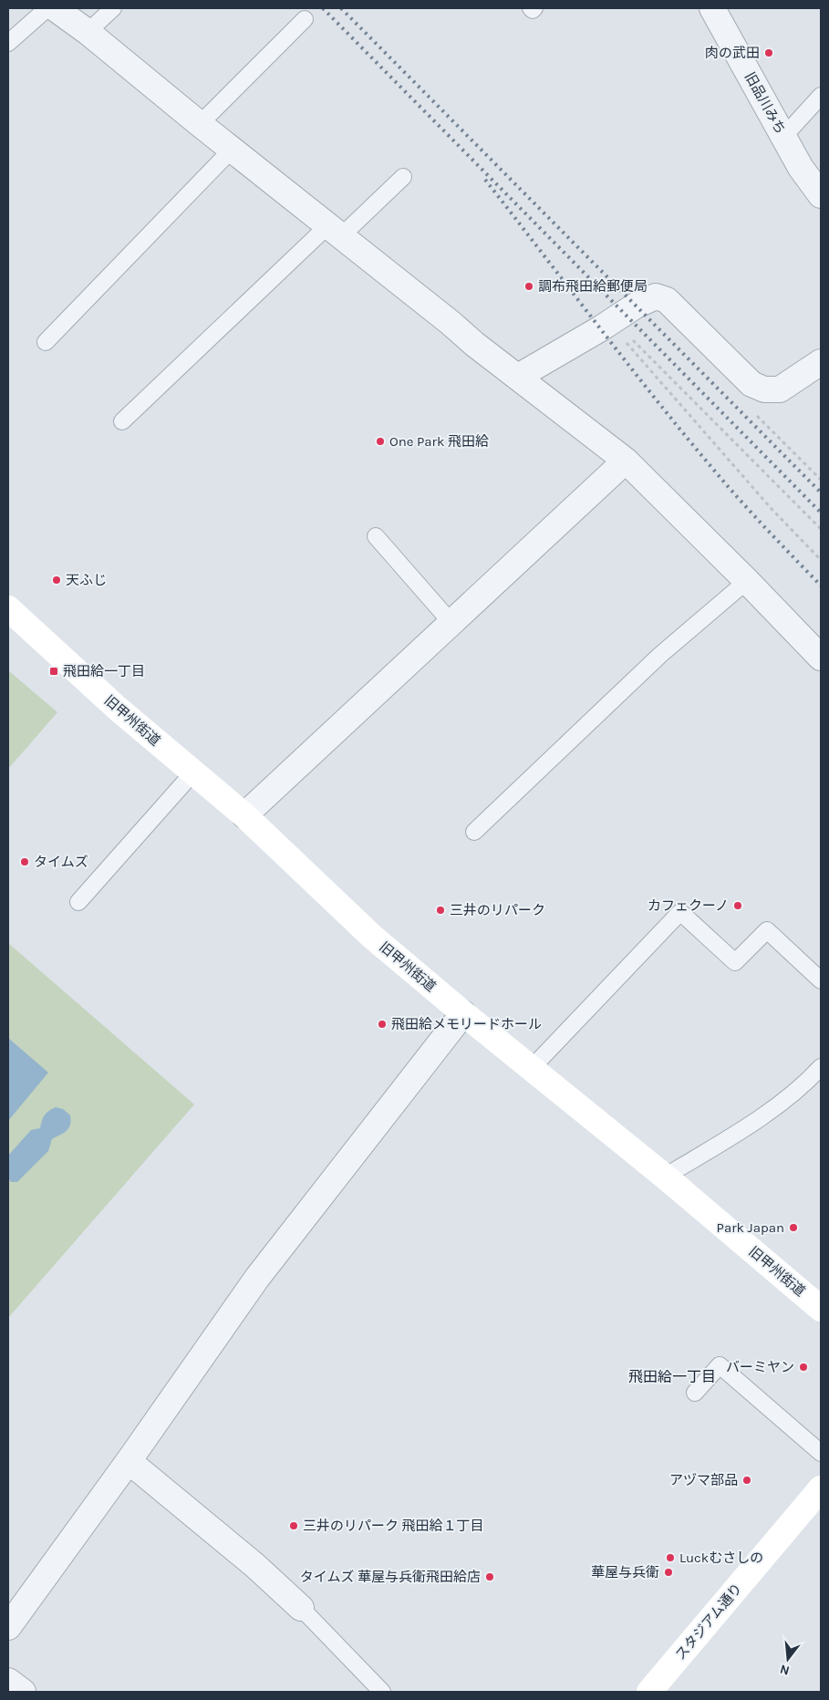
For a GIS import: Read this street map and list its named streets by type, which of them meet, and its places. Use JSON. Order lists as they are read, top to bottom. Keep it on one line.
{"streets":{"main road":["旧甲州街道","スタジアム通り"],"street":["旧品川みち"]},"districts":["飛田給一丁目"],"places":{"other":["肉の武田","調布飛田給郵便局","One Park 飛田給","天ふじ","タイムズ","カフェクーノ","三井のリパーク","飛田給メモリードホール","Park Japan","バーミヤン","アヅマ部品","三井のリパーク 飛田給１丁目","Luckむさしの","華屋与兵衛","タイムズ 華屋与兵衛飛田給店"],"transit":["飛田給一丁目"]},"north":"bottom"}
